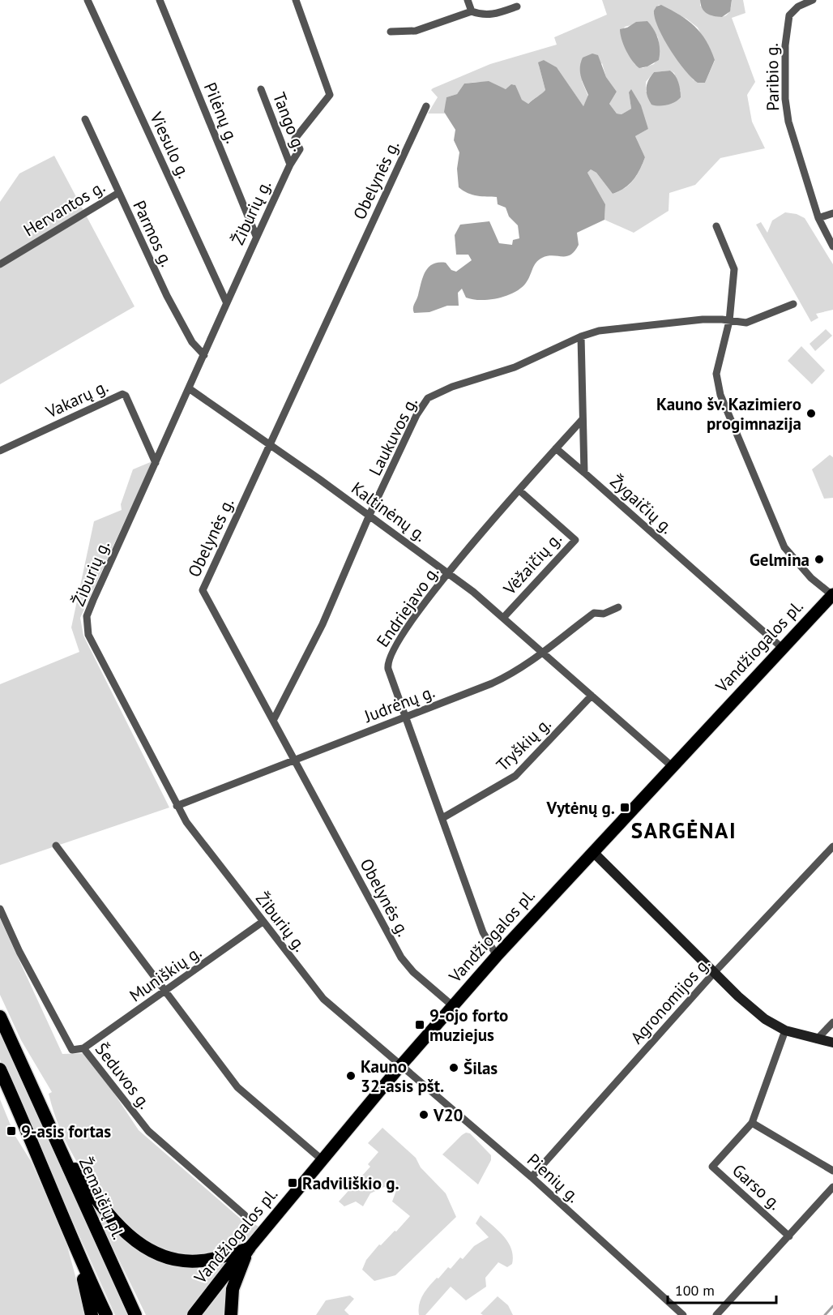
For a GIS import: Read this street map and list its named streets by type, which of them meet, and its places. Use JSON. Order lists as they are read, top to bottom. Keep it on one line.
{"streets":{"highway":["Vandžiogalos pl.","Žemaičių pl."],"street":["Paribio g.","Pilėnų g.","Tango g.","Viesulo g.","Obelynės g.","Hervantos g.","Žiburių g.","Parmos g.","Vakarų g.","Laukuvos g.","Žygaičių g.","Kaltinėnų g.","Vėžaičių g.","Endriejavo g.","Judrėnų g.","Tryškių g.","Muniškių g.","Agronomijos g.","Šeduvos g.","Pienių g.","Garso g."]},"crossings":[["Pilėnų g.","Žiburių g."],["Tango g.","Žiburių g."],["Viesulo g.","Žiburių g."],["Obelynės g.","Laukuvos g."],["Obelynės g.","Kaltinėnų g."],["Obelynės g.","Vandžiogalos pl."],["Obelynės g.","Judrėnų g."],["Hervantos g.","Parmos g."],["Žiburių g.","Parmos g."],["Žiburių g.","Vakarų g."],["Žiburių g.","Kaltinėnų g."],["Žiburių g.","Vandžiogalos pl."],["Žiburių g.","Judrėnų g."],["Žiburių g.","Muniškių g."],["Žiburių g.","Pienių g."],["Laukuvos g.","Kaltinėnų g."],["Žygaičių g.","Endriejavo g."],["Žygaičių g.","Vandžiogalos pl."],["Kaltinėnų g.","Vėžaičių g."],["Kaltinėnų g.","Endriejavo g."],["Kaltinėnų g.","Vandžiogalos pl."],["Kaltinėnų g.","Judrėnų g."],["Kaltinėnų g.","Tryškių g."],["Vėžaičių g.","Endriejavo g."],["Endriejavo g.","Vandžiogalos pl."],["Endriejavo g.","Judrėnų g."],["Endriejavo g.","Tryškių g."],["Vandžiogalos pl.","Pienių g."],["Muniškių g.","Šeduvos g."],["Agronomijos g.","Pienių g."]],"districts":["SARGĖNAI"],"places":{"other":["Kauno šv. Kazimiero progimnazija","Gelmina","Šilas","Kauno 32-asis pšt.","V20"],"transit":["Vytėnų g.","9-ojo forto muziejus","9-asis fortas","Radviliškio g."]},"scale_bar":"100 m"}
